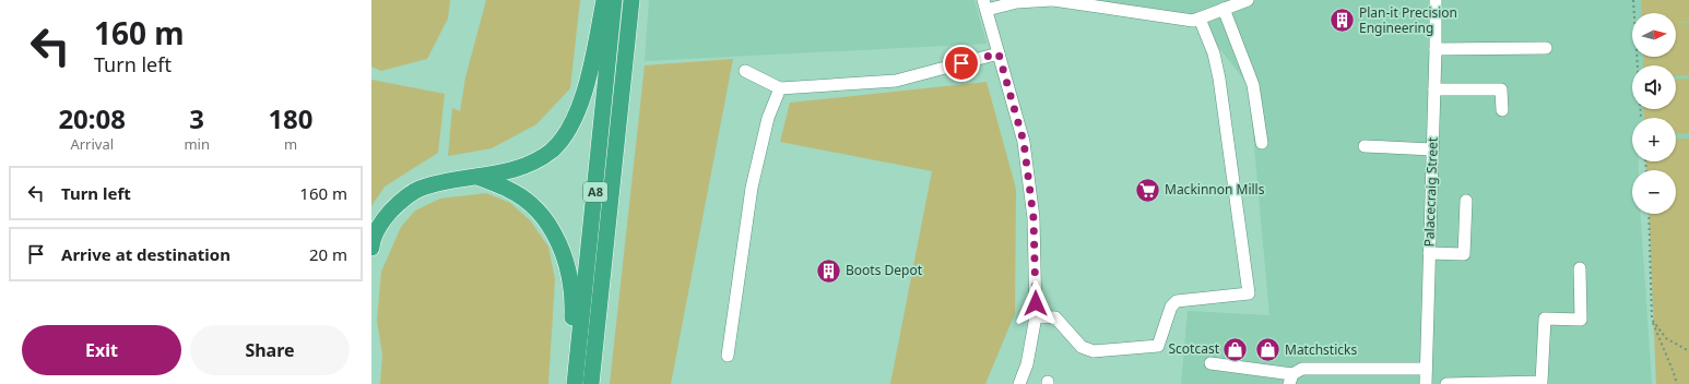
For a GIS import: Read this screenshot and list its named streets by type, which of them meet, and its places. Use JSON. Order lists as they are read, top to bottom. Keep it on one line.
{"streets":{"highway":["A8"],"street":["Palacecraig Street"]},"places":{"building":["Plan-it Precision Engineering","Boots Depot"],"supermarket":["Mackinnon Mills"],"shop":["Scotcast","Matchsticks"]},"north":"right","page":{"turn":["160 m","Turn left"],"map_buttons":["+","−"],"eta":["20:08","Arrival","3","min","180","m"],"list":[{"name":"Turn left","value":"160 m"},{"name":"Arrive at destination","value":"20 m"}],"buttons":["Exit","Share"]}}
